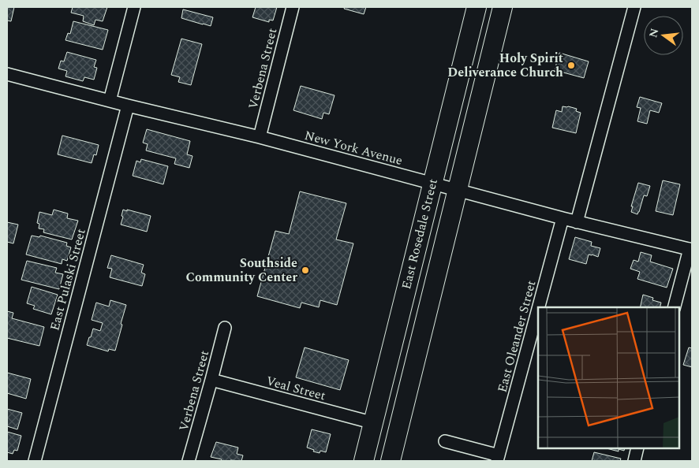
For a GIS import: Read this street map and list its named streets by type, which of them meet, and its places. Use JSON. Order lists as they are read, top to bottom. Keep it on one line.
{"streets":{"main road":["East Rosedale Street"],"street":["Verbena Street","New York Avenue","East Pulaski Street","East Oleander Street","Veal Street"]},"crossings":[["Verbena Street","New York Avenue"],["Verbena Street","Veal Street"],["New York Avenue","East Rosedale Street"],["New York Avenue","East Pulaski Street"],["New York Avenue","East Oleander Street"],["East Rosedale Street","Veal Street"]],"places":["Holy Spirit Deliverance Church","Southside Community Center"],"north":"left"}
